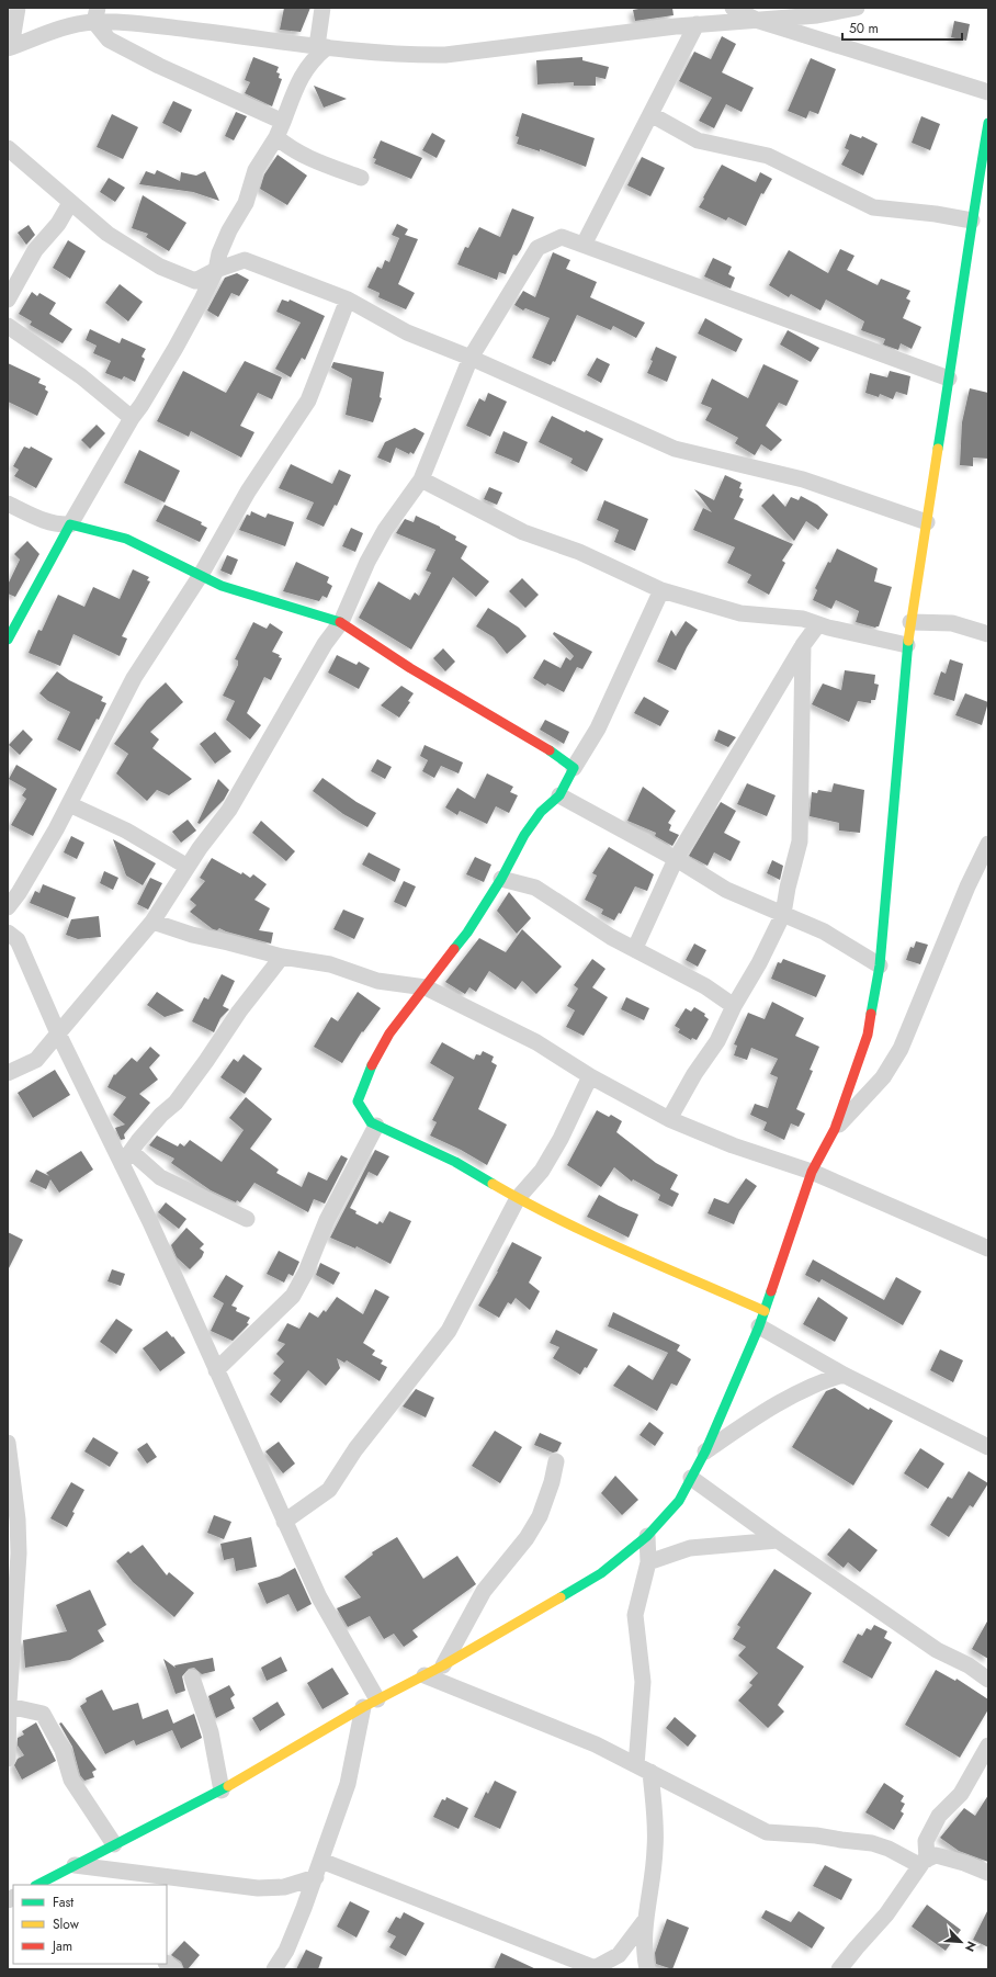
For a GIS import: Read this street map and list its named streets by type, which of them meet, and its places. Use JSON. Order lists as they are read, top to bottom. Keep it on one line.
{"legend":["Fast","Slow","Jam"],"scale_bar":"50 m","north":"bottom right"}
